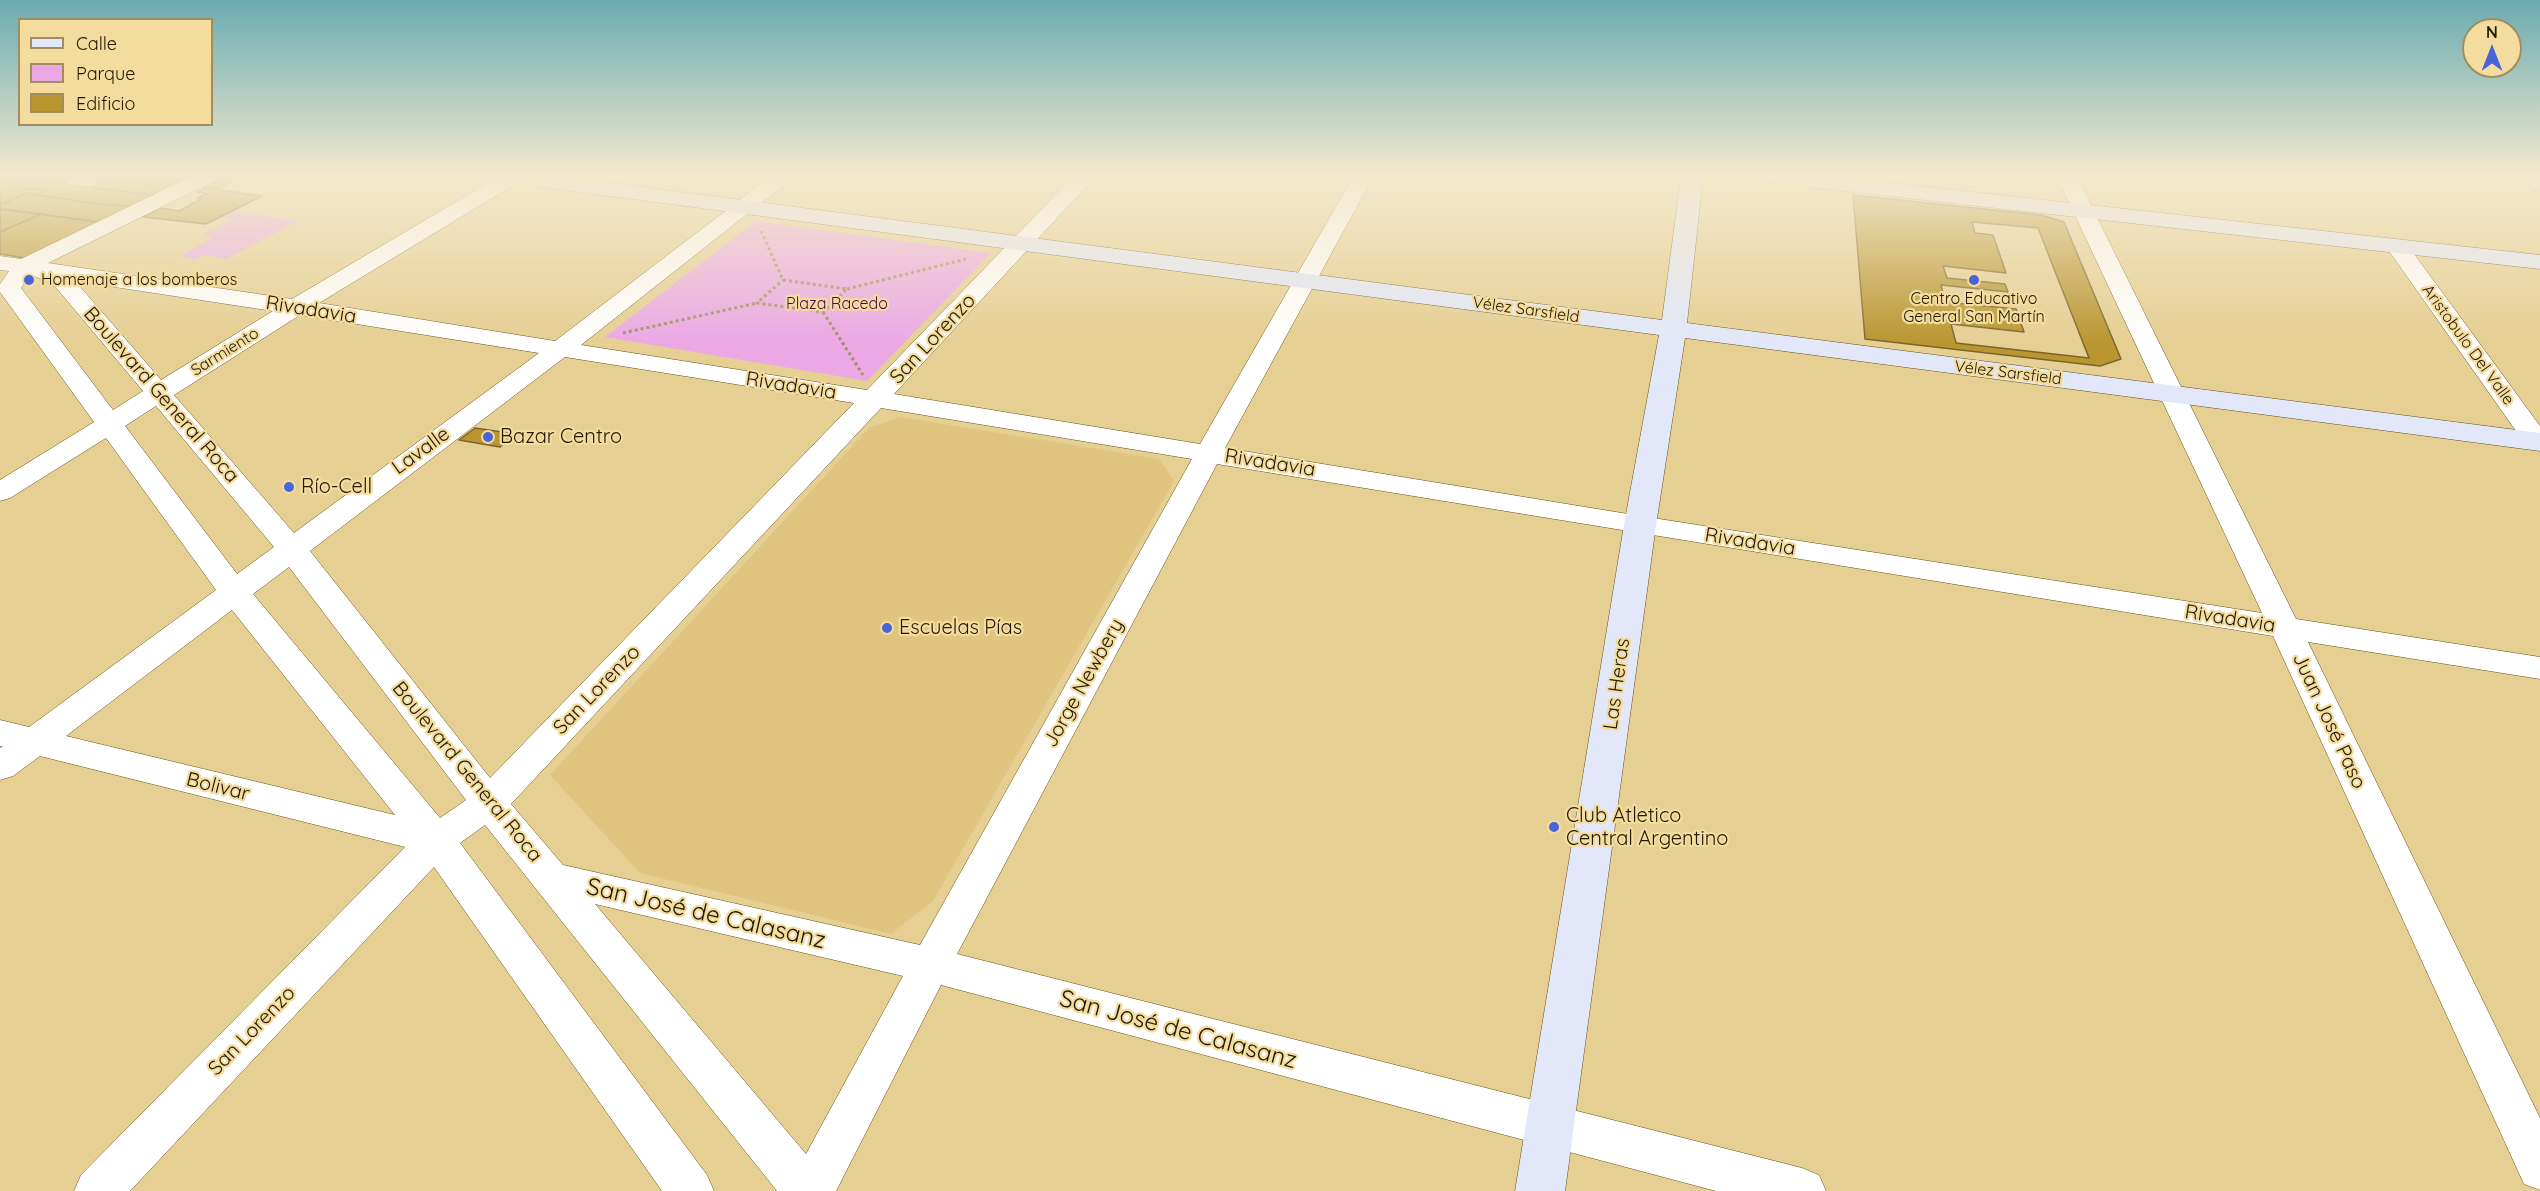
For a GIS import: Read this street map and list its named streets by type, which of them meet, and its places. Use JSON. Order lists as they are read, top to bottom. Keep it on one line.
{"streets":{"main road":["Vélez Sarsfield","Las Heras"],"street":["Rivadavia","San Lorenzo","Aristobulo Del Valle","Sarmiento","Boulevard General Roca","Lavalle","Jorge Newbery","Juan José Paso","Bolivar","San José de Calasanz"]},"crossings":[["Rivadavia","San Lorenzo"],["Rivadavia","Sarmiento"],["Rivadavia","Boulevard General Roca"],["Rivadavia","Lavalle"],["Rivadavia","Jorge Newbery"],["Rivadavia","Las Heras"],["Rivadavia","Juan José Paso"],["Vélez Sarsfield","San Lorenzo"],["Vélez Sarsfield","Aristobulo Del Valle"],["Vélez Sarsfield","Jorge Newbery"],["Vélez Sarsfield","Las Heras"],["Vélez Sarsfield","Juan José Paso"],["San Lorenzo","Boulevard General Roca"],["San Lorenzo","Bolivar"],["Sarmiento","Boulevard General Roca"],["Boulevard General Roca","Lavalle"],["Boulevard General Roca","Jorge Newbery"],["Boulevard General Roca","San José de Calasanz"],["Lavalle","Bolivar"],["Jorge Newbery","San José de Calasanz"],["Las Heras","San José de Calasanz"]],"parks":["Plaza Racedo"],"places":["Homenaje a los bomberos","Centro Educativo General San Martín","Bazar Centro","Río-Cell","Escuelas Pías","Club Atletico Central Argentino"],"legend":["Calle","Parque","Edificio"],"north":"top"}
